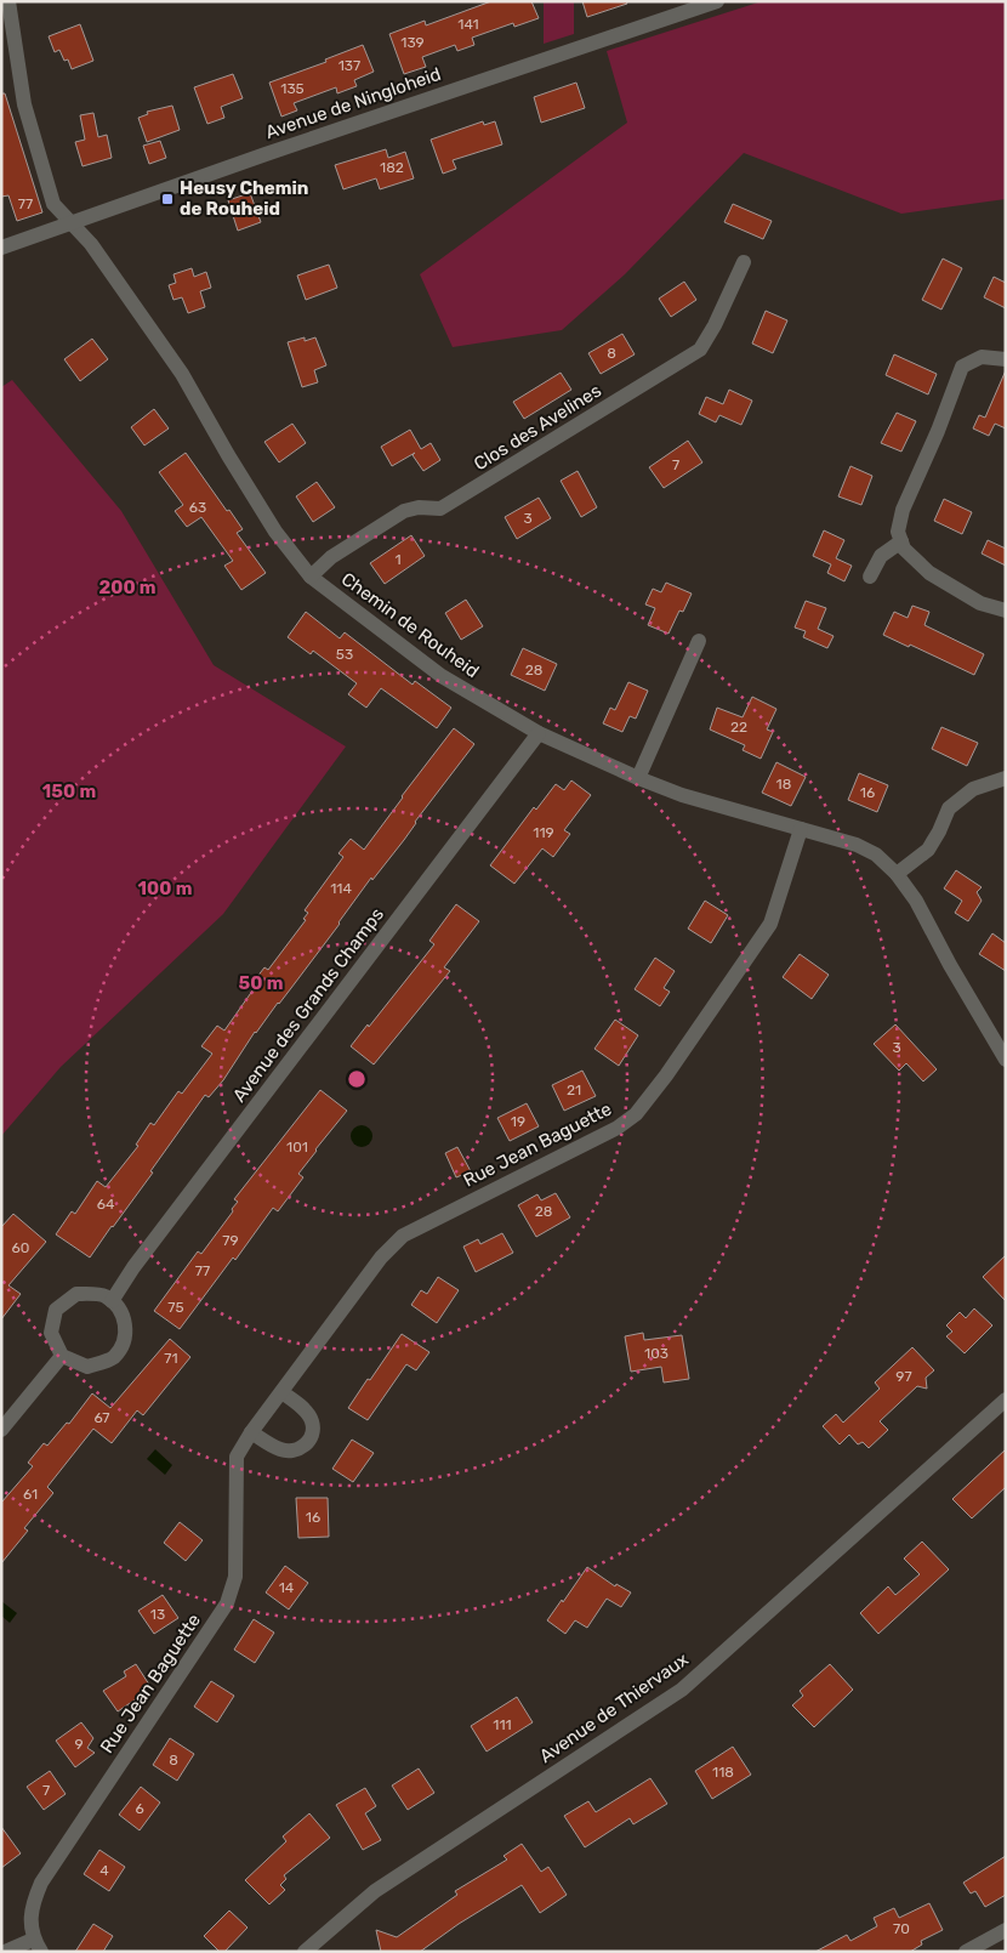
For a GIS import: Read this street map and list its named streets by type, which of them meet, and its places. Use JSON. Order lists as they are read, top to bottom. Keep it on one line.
{"streets":{"street":["Avenue de Ningloheid","Clos des Avelines","Chemin de Rouheid","Avenue des Grands Champs","Rue Jean Baguette","Avenue de Thiervaux"]},"crossings":[["Avenue de Ningloheid","Chemin de Rouheid"],["Clos des Avelines","Chemin de Rouheid"],["Chemin de Rouheid","Avenue des Grands Champs"],["Chemin de Rouheid","Rue Jean Baguette"]],"places":{"transit":["Heusy Chemin de Rouheid"]},"house_numbers":["141","139","137","135","182","77","8","7","63","3","1","53","28","22","18","16","119","114","3","21","19","101","64","28","79","60","77","75","103","71","97","67","61","16","14","13","111","9","8","118","7","6","4","70"],"rings":["200 m","150 m","100 m","50 m"]}
